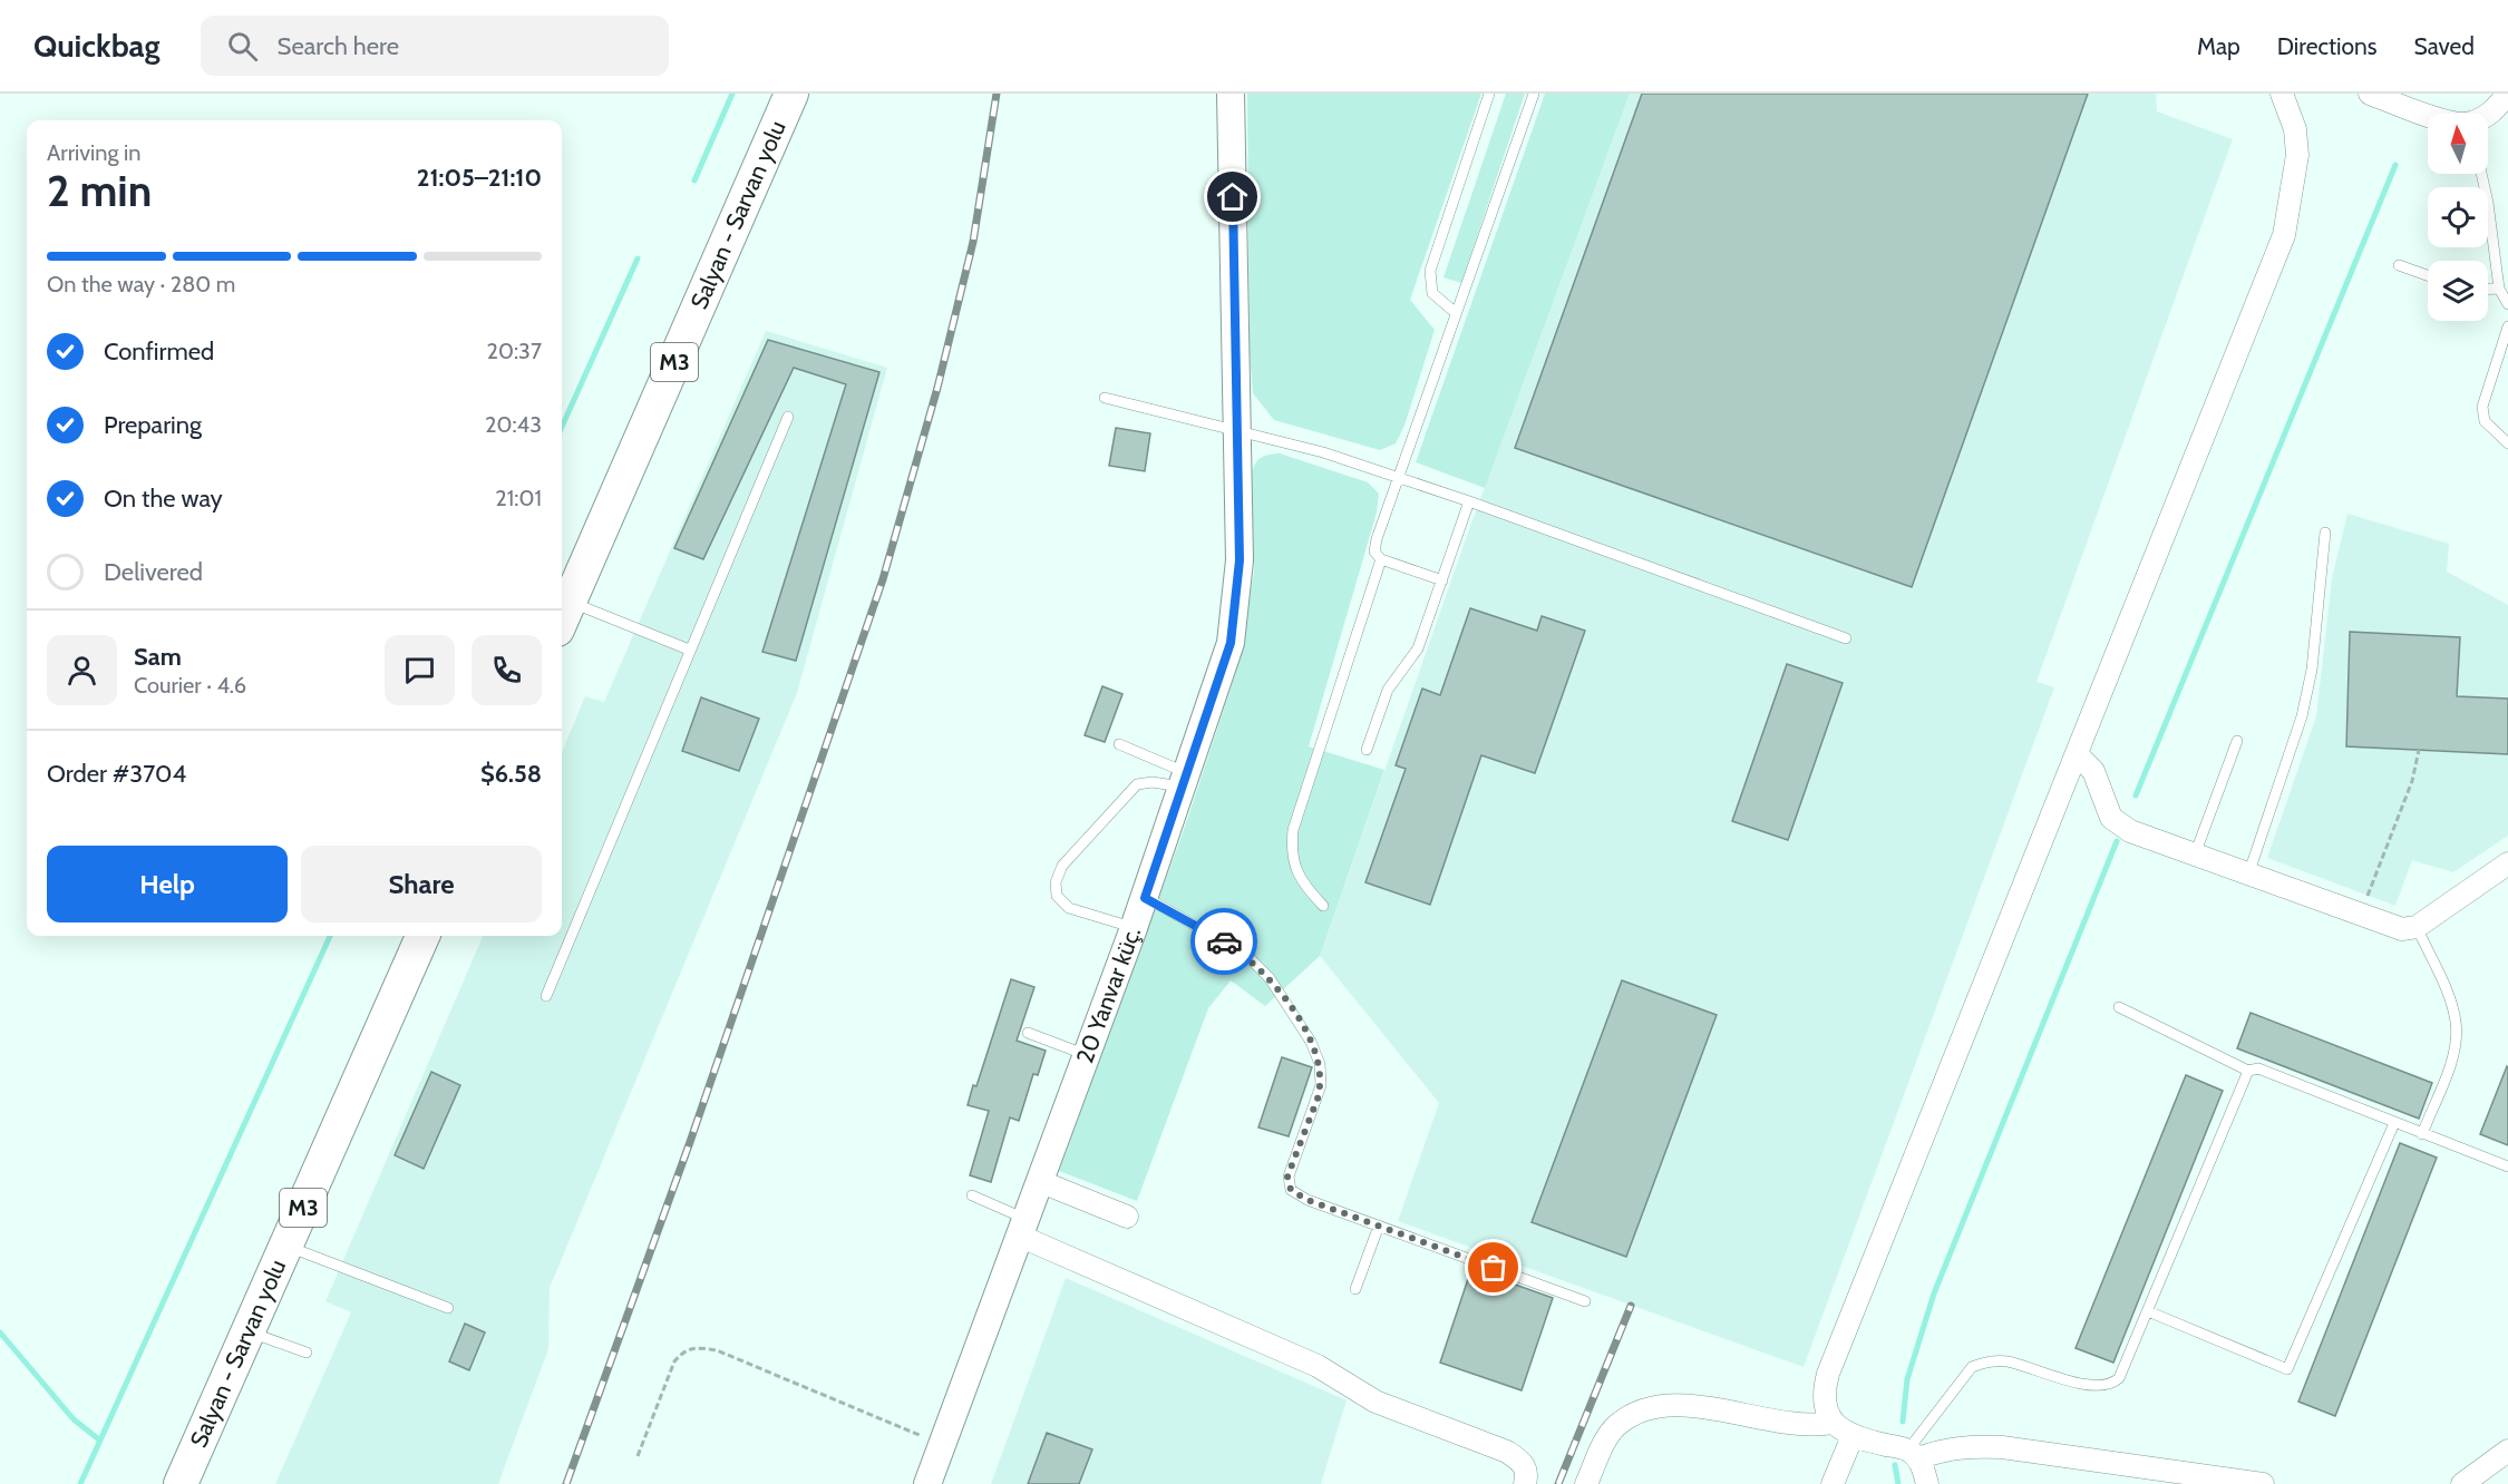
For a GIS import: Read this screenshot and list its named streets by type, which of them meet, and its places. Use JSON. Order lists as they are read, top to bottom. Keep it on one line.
{"streets":{"main road":["Salyan - Sarvan yolu","M3"],"street":["20 Yanvar küç."]},"north":"top","page":{"header":"Quickbag","search":"Search here","nav":["Map","Directions","Saved"],"heading":["2 min","Arriving in","21:05–21:10"],"panel":["Sam","Courier · 4.6","Order #3704","$6.58"],"bar":"On the way · 280 m","list":[["Confirmed","20:37"],["Preparing","20:43"],["On the way","21:01"],"Delivered"],"buttons":["Help","Share"]}}
